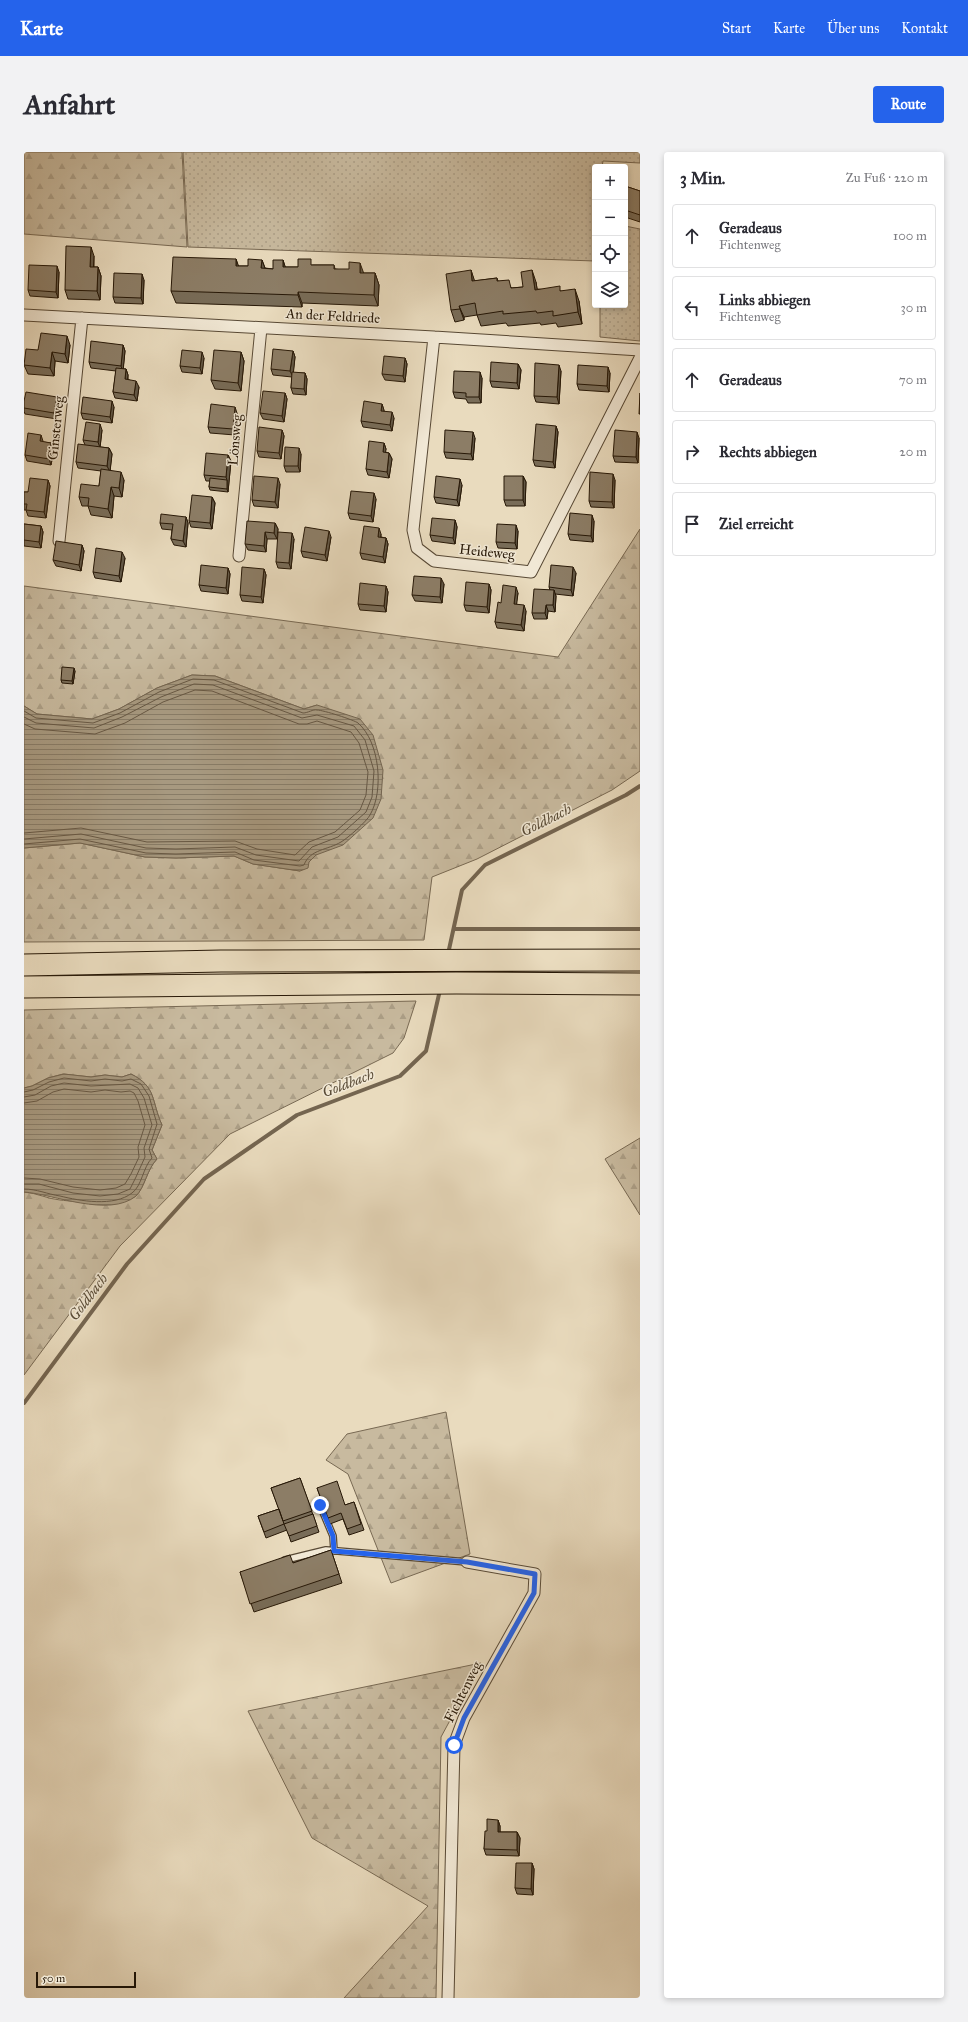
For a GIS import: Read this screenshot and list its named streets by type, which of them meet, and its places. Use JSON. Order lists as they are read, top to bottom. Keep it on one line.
{"streets":{"street":["An der Feldriede","Ginsterweg","Lönsweg","Heideweg","Fichtenweg"]},"crossings":[["An der Feldriede","Ginsterweg"],["An der Feldriede","Lönsweg"],["An der Feldriede","Heideweg"]],"water":["Goldbach"],"scale_bar":"50 m","page":{"header":"Karte","nav":["Start","Karte","Über uns","Kontakt"],"buttons":"Route","title":"Anfahrt","heading":["3 Min.","Zu Fuß · 220 m"],"map_buttons":["+","−"],"list":[["Geradeaus","Fichtenweg","100 m"],["Links abbiegen","Fichtenweg","30 m"],["Geradeaus","70 m"],["Rechts abbiegen","20 m"],"Ziel erreicht"],"scale":"50 m"}}
